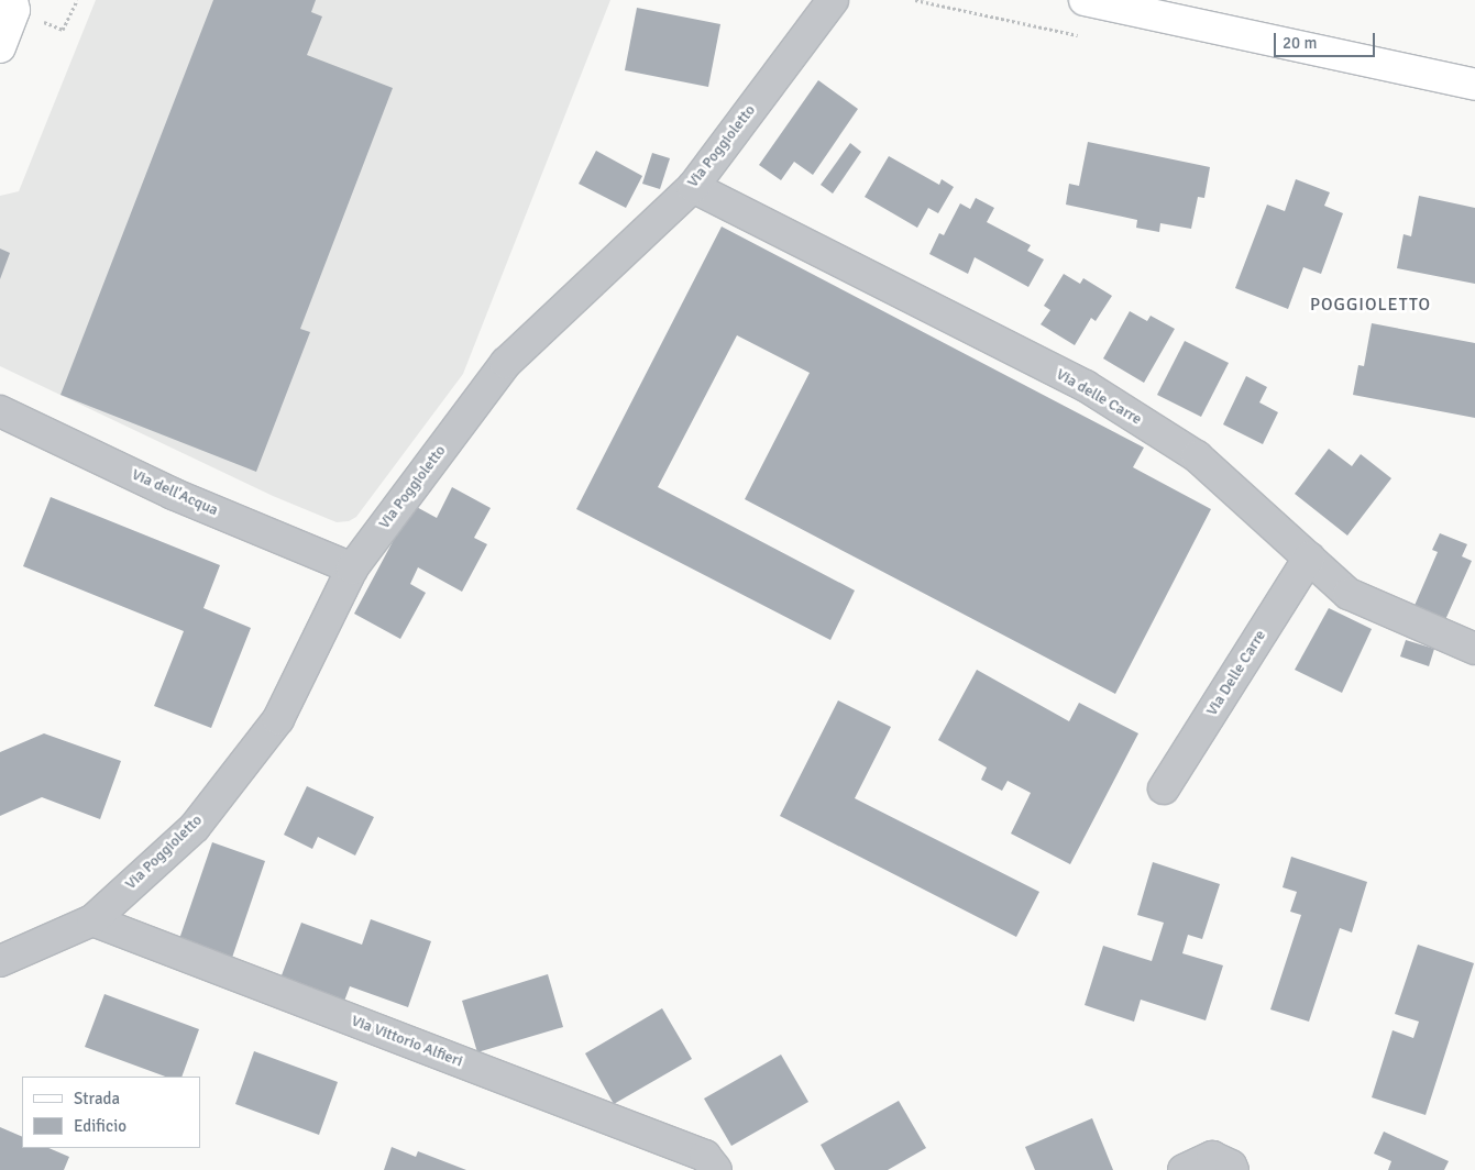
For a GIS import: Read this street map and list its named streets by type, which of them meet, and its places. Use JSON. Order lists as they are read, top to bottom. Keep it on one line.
{"streets":{"street":["Via Poggioletto","Via delle Carre","Via dell'Acqua","Via Delle Carre","Via Vittorio Alfieri"]},"crossings":[["Via Poggioletto","Via delle Carre"],["Via Poggioletto","Via dell'Acqua"],["Via Poggioletto","Via Vittorio Alfieri"],["Via delle Carre","Via Delle Carre"]],"districts":["POGGIOLETTO"],"legend":["Strada","Edificio"],"scale_bar":"20 m"}
